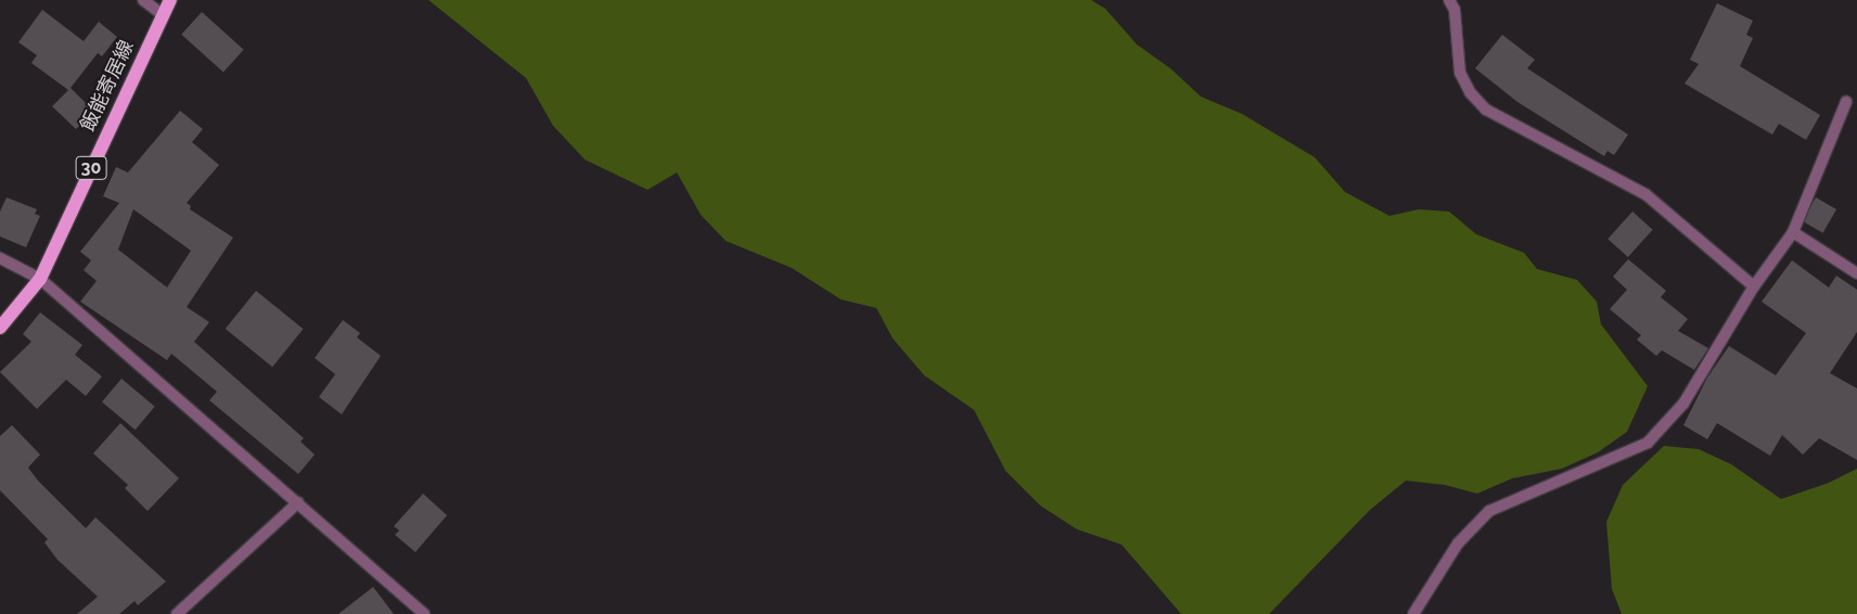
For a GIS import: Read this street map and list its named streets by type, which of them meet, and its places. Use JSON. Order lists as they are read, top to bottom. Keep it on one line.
{"streets":{"main road":["飯能寄居線","30"]}}
